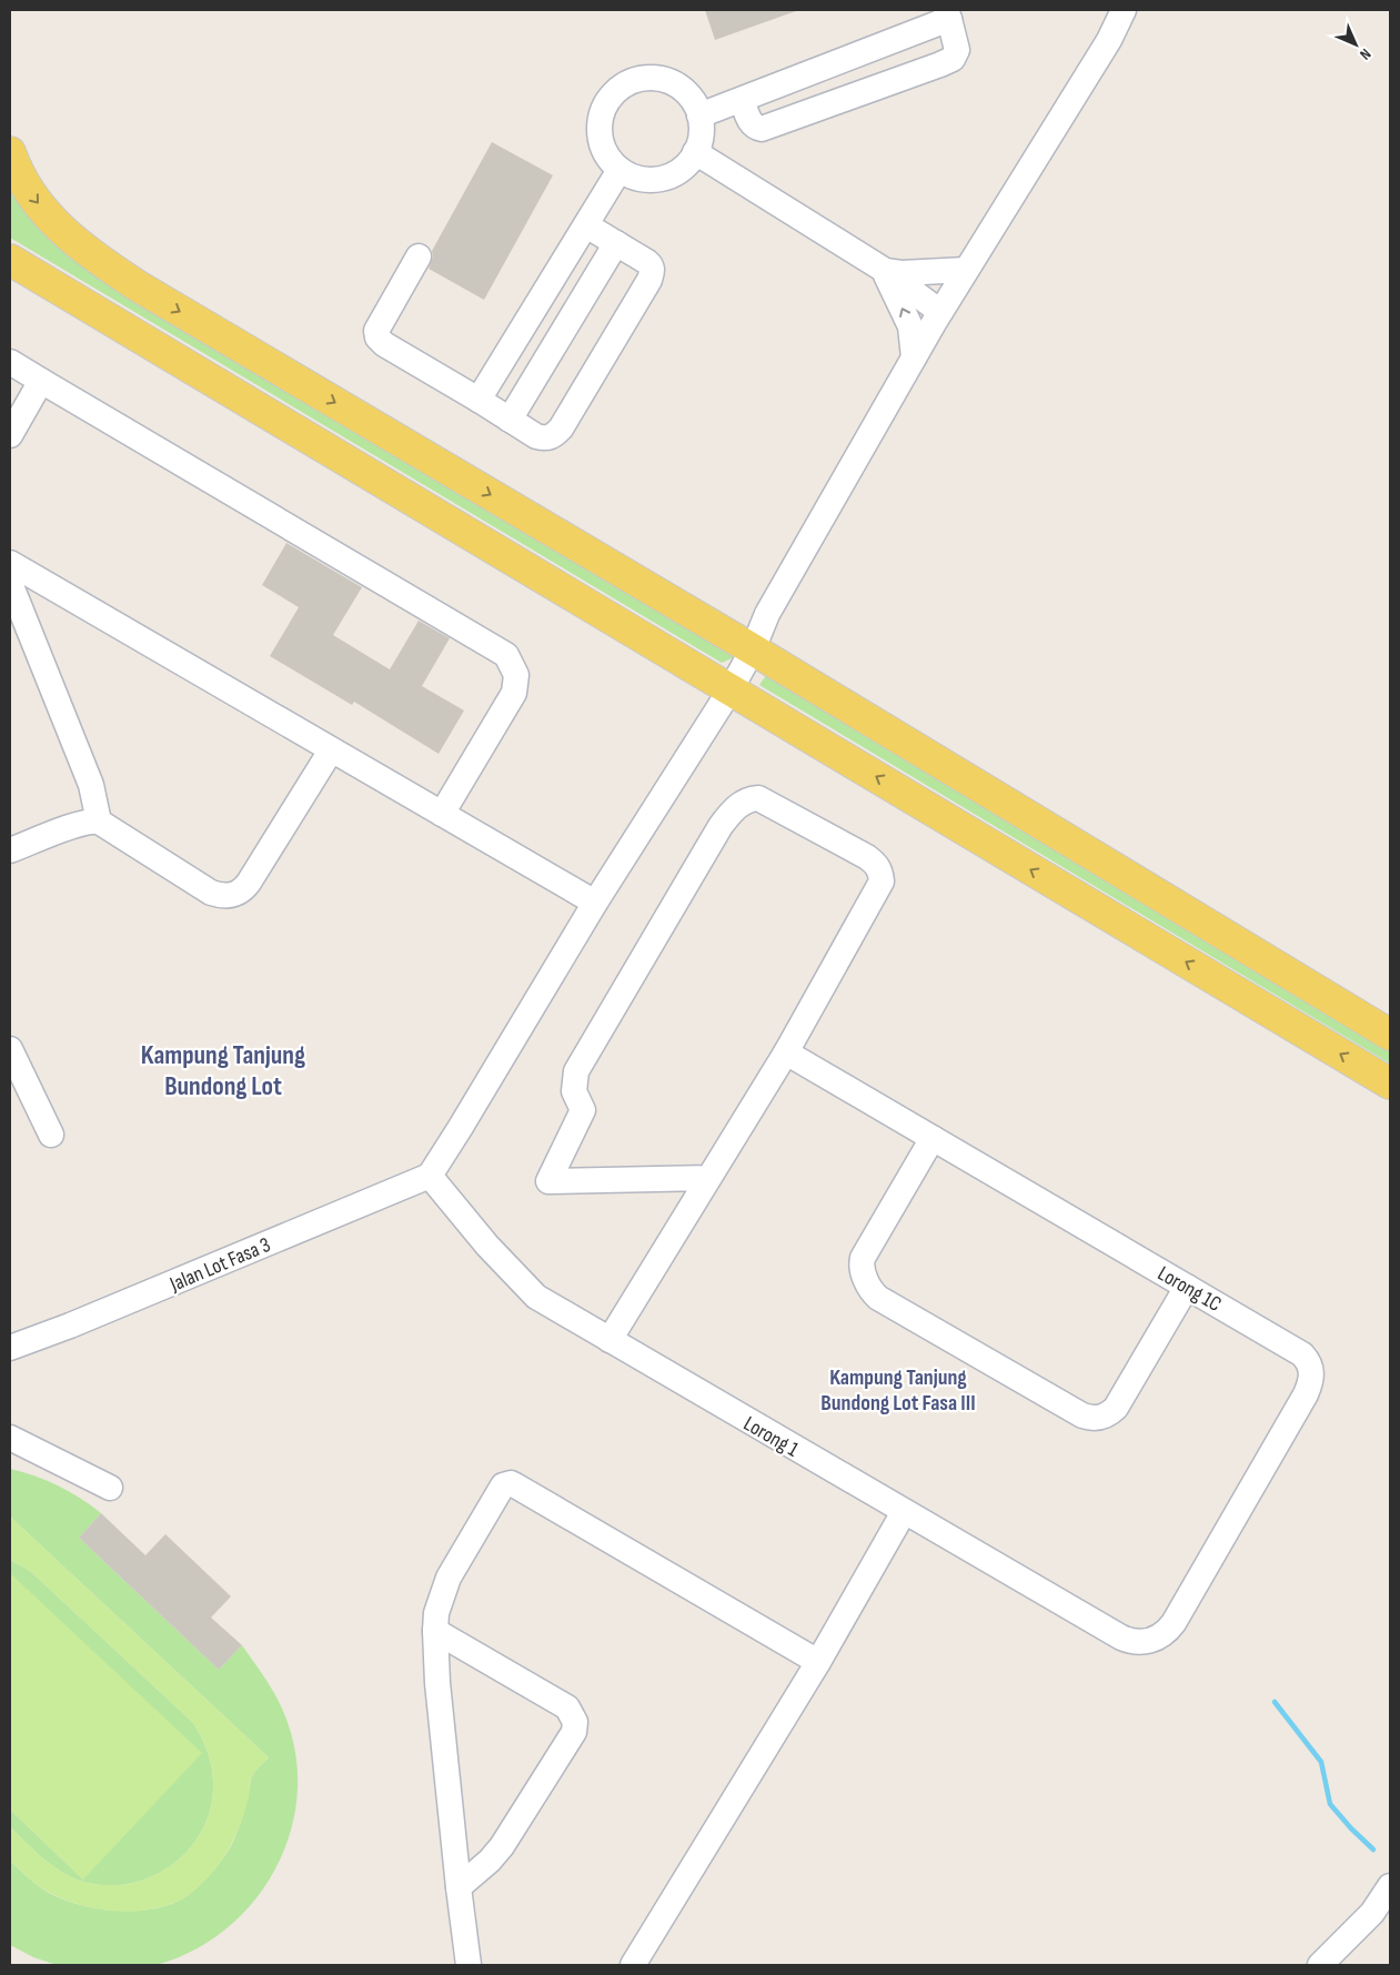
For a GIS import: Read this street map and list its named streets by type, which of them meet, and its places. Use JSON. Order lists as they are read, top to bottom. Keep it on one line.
{"streets":{"street":["Jalan Lot Fasa 3","Lorong 1C","Lorong 1"]},"crossings":[["Jalan Lot Fasa 3","Lorong 1"],["Lorong 1C","Lorong 1"]],"districts":["Kampung Tanjung Bundong Lot","Kampung Tanjung Bundong Lot Fasa III"],"north":"bottom right"}
